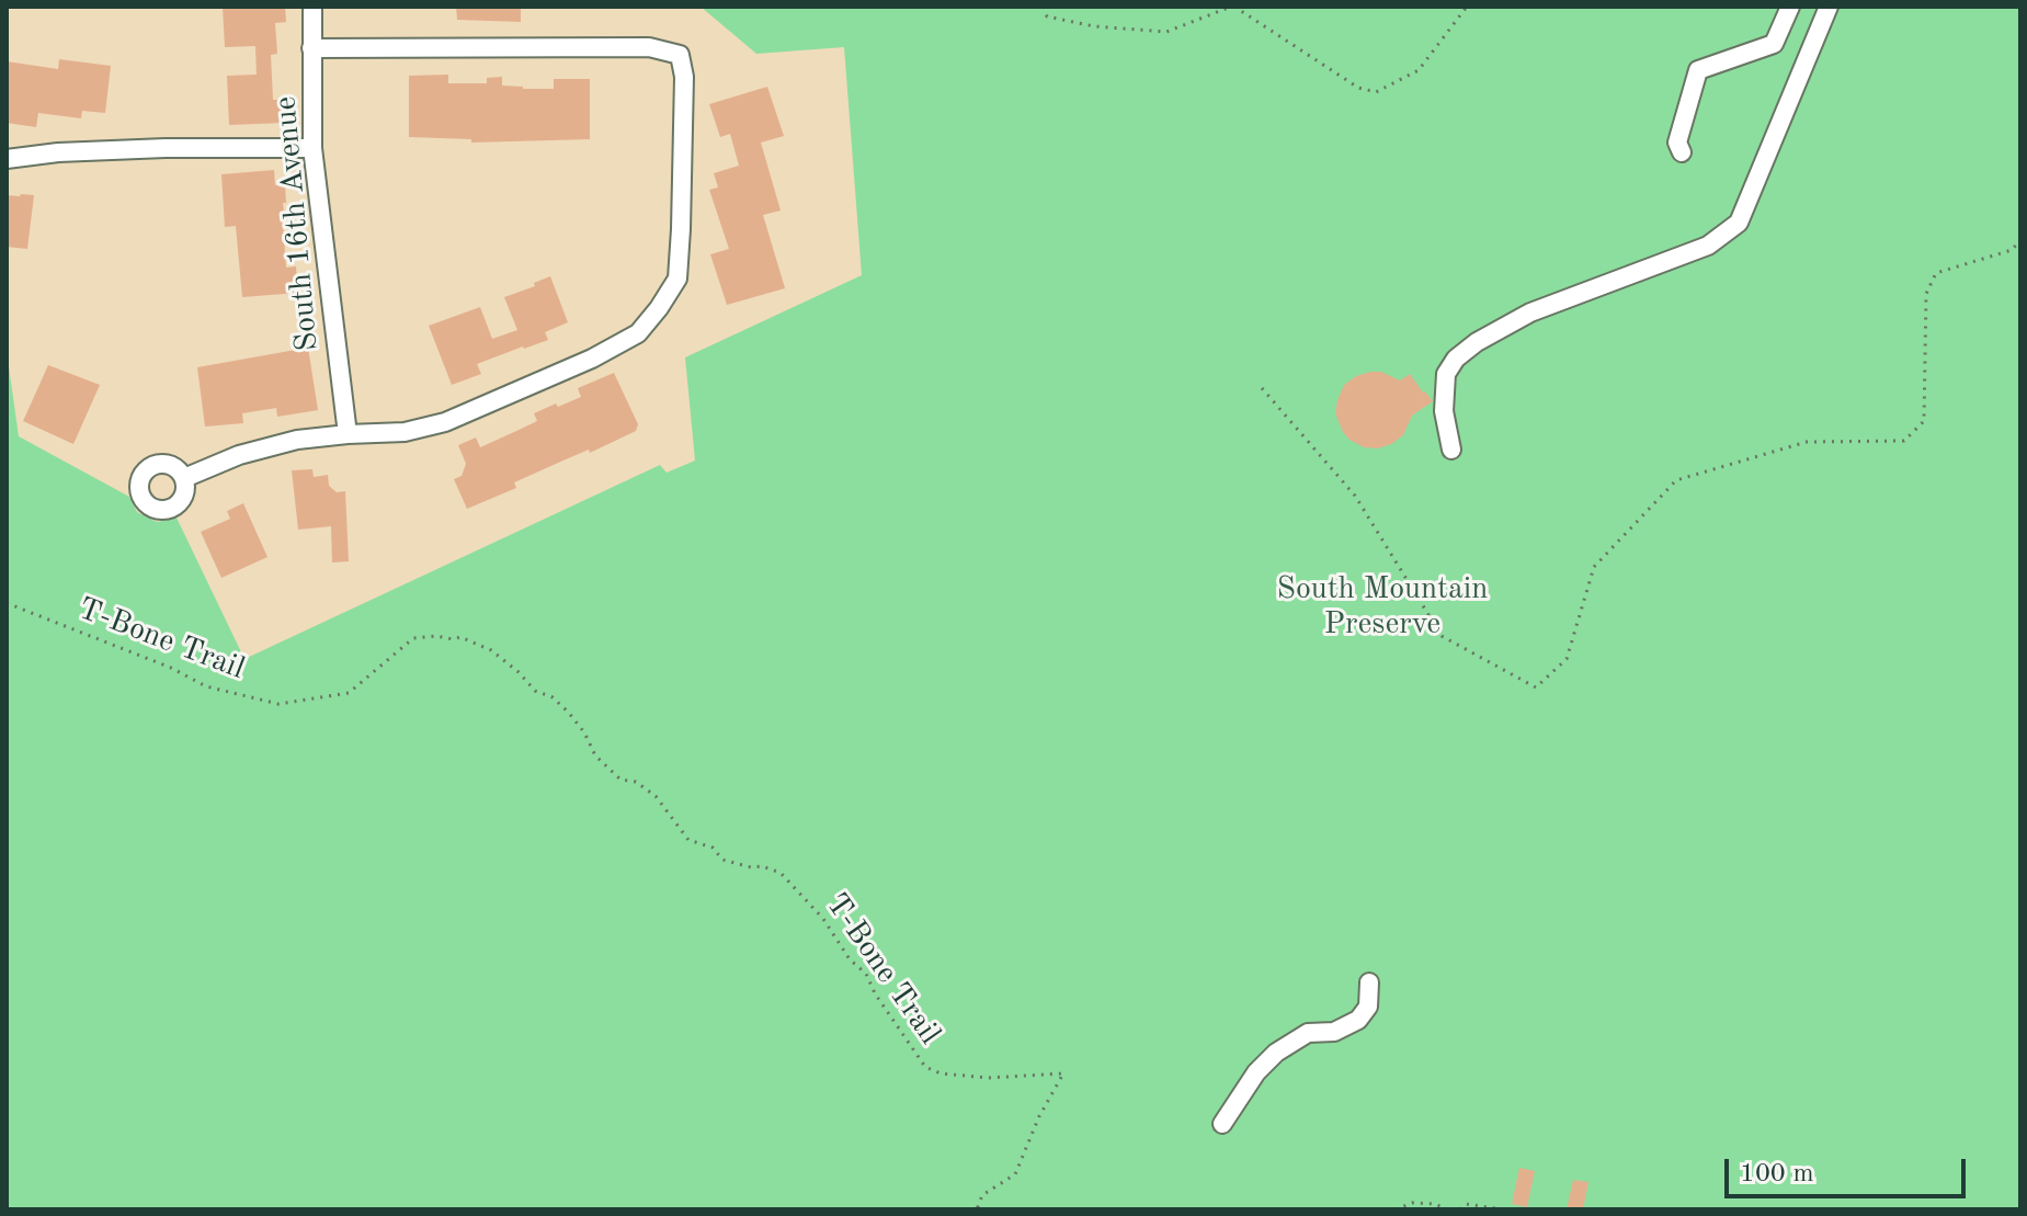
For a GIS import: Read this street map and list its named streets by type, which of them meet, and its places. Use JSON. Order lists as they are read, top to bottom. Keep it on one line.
{"streets":{"street":["South 16th Avenue"],"path":["T-Bone Trail"]},"parks":["South Mountain Preserve"],"scale_bar":"100 m"}
